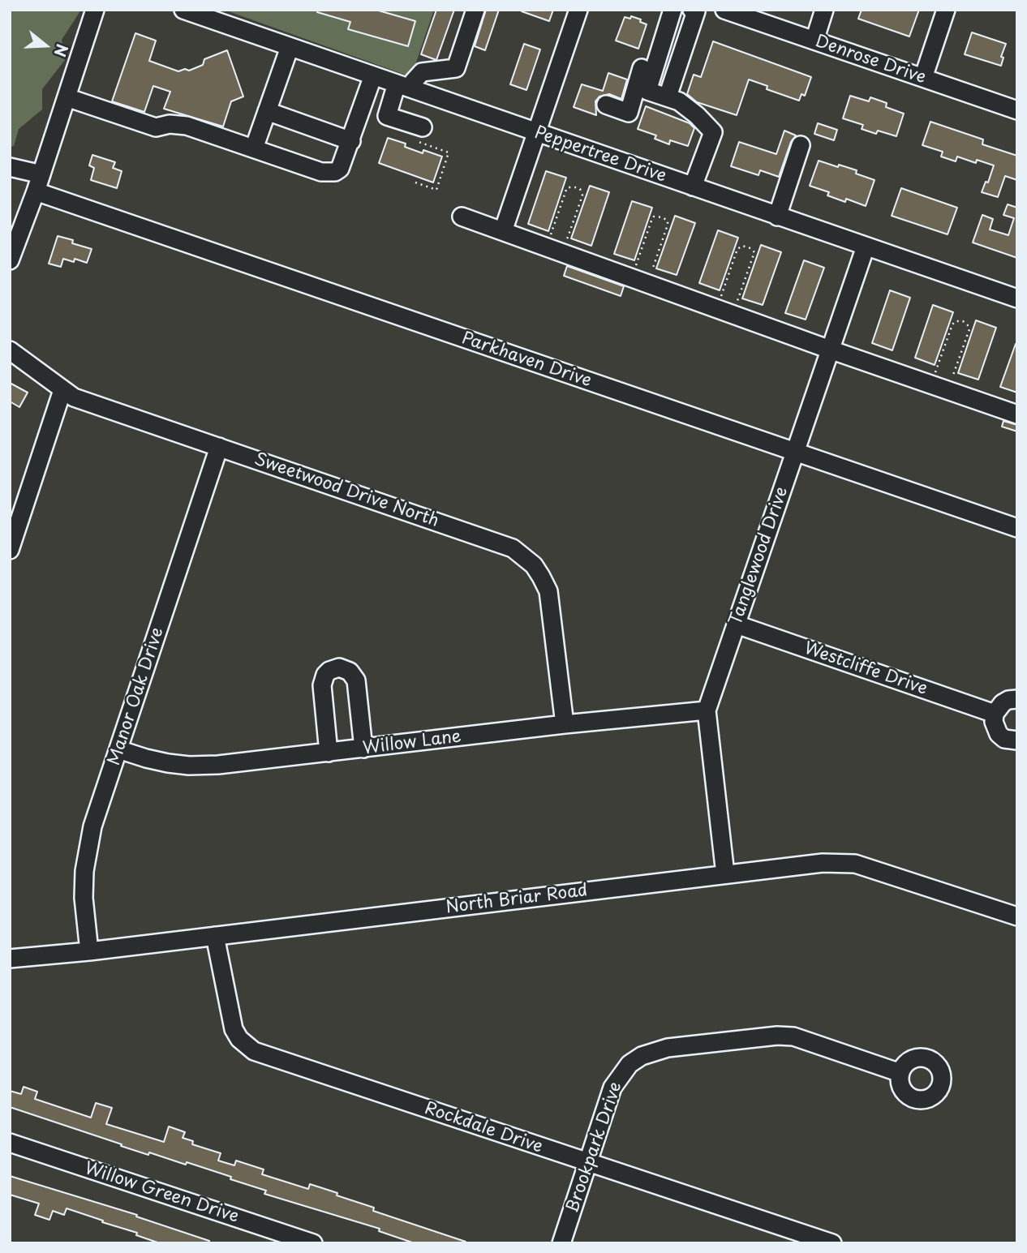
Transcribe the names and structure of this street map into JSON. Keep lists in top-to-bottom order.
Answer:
{
  "streets": {
    "street": [
      "Denrose Drive",
      "Peppertree Drive",
      "Parkhaven Drive",
      "Sweetwood Drive North",
      "Tanglewood Drive",
      "Westcliffe Drive",
      "Manor Oak Drive",
      "Willow Lane",
      "North Briar Road",
      "Rockdale Drive",
      "Brookpark Drive",
      "Willow Green Drive"
    ]
  },
  "crossings": [
    ["Peppertree Drive", "Tanglewood Drive"],
    ["Parkhaven Drive", "Tanglewood Drive"],
    ["Sweetwood Drive North", "Manor Oak Drive"],
    ["Sweetwood Drive North", "Willow Lane"],
    ["Tanglewood Drive", "Westcliffe Drive"],
    ["Tanglewood Drive", "Willow Lane"],
    ["Tanglewood Drive", "North Briar Road"],
    ["Manor Oak Drive", "Willow Lane"],
    ["Manor Oak Drive", "North Briar Road"],
    ["North Briar Road", "Rockdale Drive"],
    ["Rockdale Drive", "Brookpark Drive"]
  ],
  "north": "right"
}
